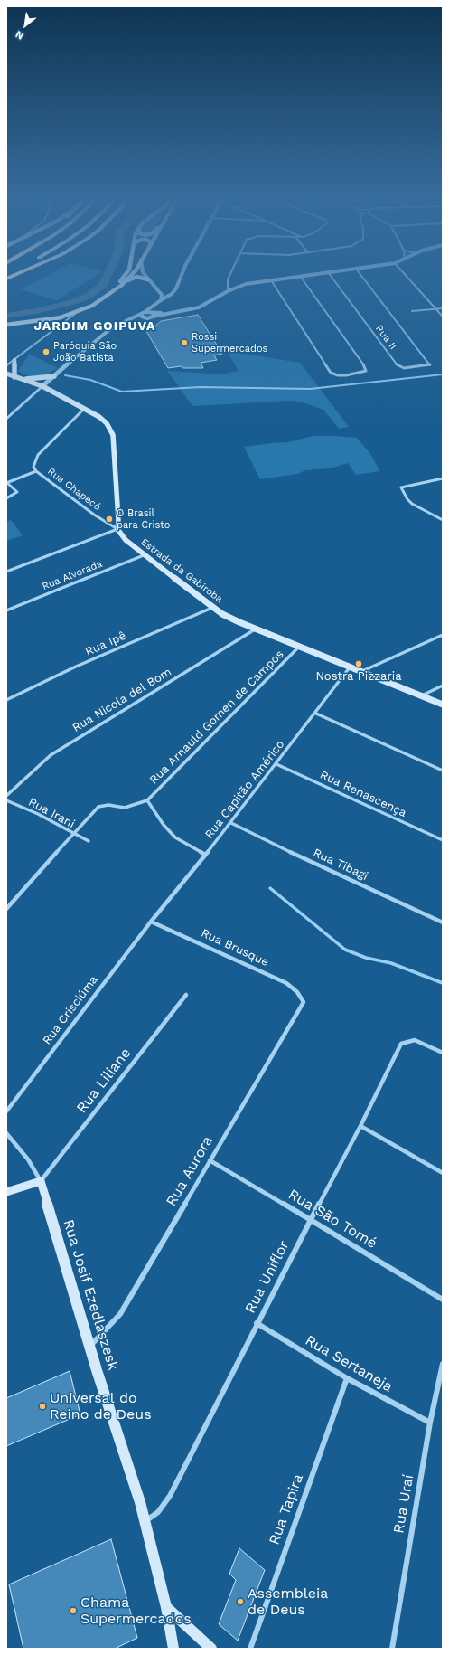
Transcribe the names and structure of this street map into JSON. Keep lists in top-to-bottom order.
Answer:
{
  "streets": {
    "main road": ["Estrada da Gabiroba", "Rua Josif Ezedlaszesk"],
    "street": [
      "Rua II",
      "Rua Chapecó",
      "Rua Alvorada",
      "Rua Ipê",
      "Rua Nicola del Bom",
      "Rua Arnauld Gomen de Campos",
      "Rua Capitão Américo",
      "Rua Renascença",
      "Rua Irani",
      "Rua Tibagi",
      "Rua Brusque",
      "Rua Crisciúma",
      "Rua Liliane",
      "Rua Aurora",
      "Rua São Tomé",
      "Rua Uniflor",
      "Rua Sertaneja",
      "Rua Uraí",
      "Rua Tapira"
    ]
  },
  "crossings": [
    ["Rua Chapecó", "Estrada da Gabiroba"],
    ["Estrada da Gabiroba", "Rua Alvorada"],
    ["Estrada da Gabiroba", "Rua Ipê"],
    ["Estrada da Gabiroba", "Rua Nicola del Bom"],
    ["Estrada da Gabiroba", "Rua Arnauld Gomen de Campos"],
    ["Estrada da Gabiroba", "Rua Capitão Américo"],
    ["Rua Capitão Américo", "Rua Renascença"],
    ["Rua Capitão Américo", "Rua Tibagi"],
    ["Rua Capitão Américo", "Rua Brusque"],
    ["Rua Capitão Américo", "Rua Crisciúma"],
    ["Rua Brusque", "Rua Crisciúma"],
    ["Rua Brusque", "Rua Aurora"],
    ["Rua Liliane", "Rua Josif Ezedlaszesk"],
    ["Rua Aurora", "Rua São Tomé"],
    ["Rua Aurora", "Rua Josif Ezedlaszesk"],
    ["Rua São Tomé", "Rua Uniflor"],
    ["Rua Uniflor", "Rua Josif Ezedlaszesk"],
    ["Rua Uniflor", "Rua Sertaneja"],
    ["Rua Sertaneja", "Rua Uraí"],
    ["Rua Sertaneja", "Rua Tapira"]
  ],
  "districts": ["JARDIM GOIPUVA"],
  "places": [
    "Rossi Supermercados",
    "Paróquia São João Batista",
    "O Brasil para Cristo",
    "Nostra Pizzaria",
    "Universal do Reino de Deus",
    "Assembleia de Deus",
    "Chama Supermercados"
  ],
  "north": "bottom left"
}
